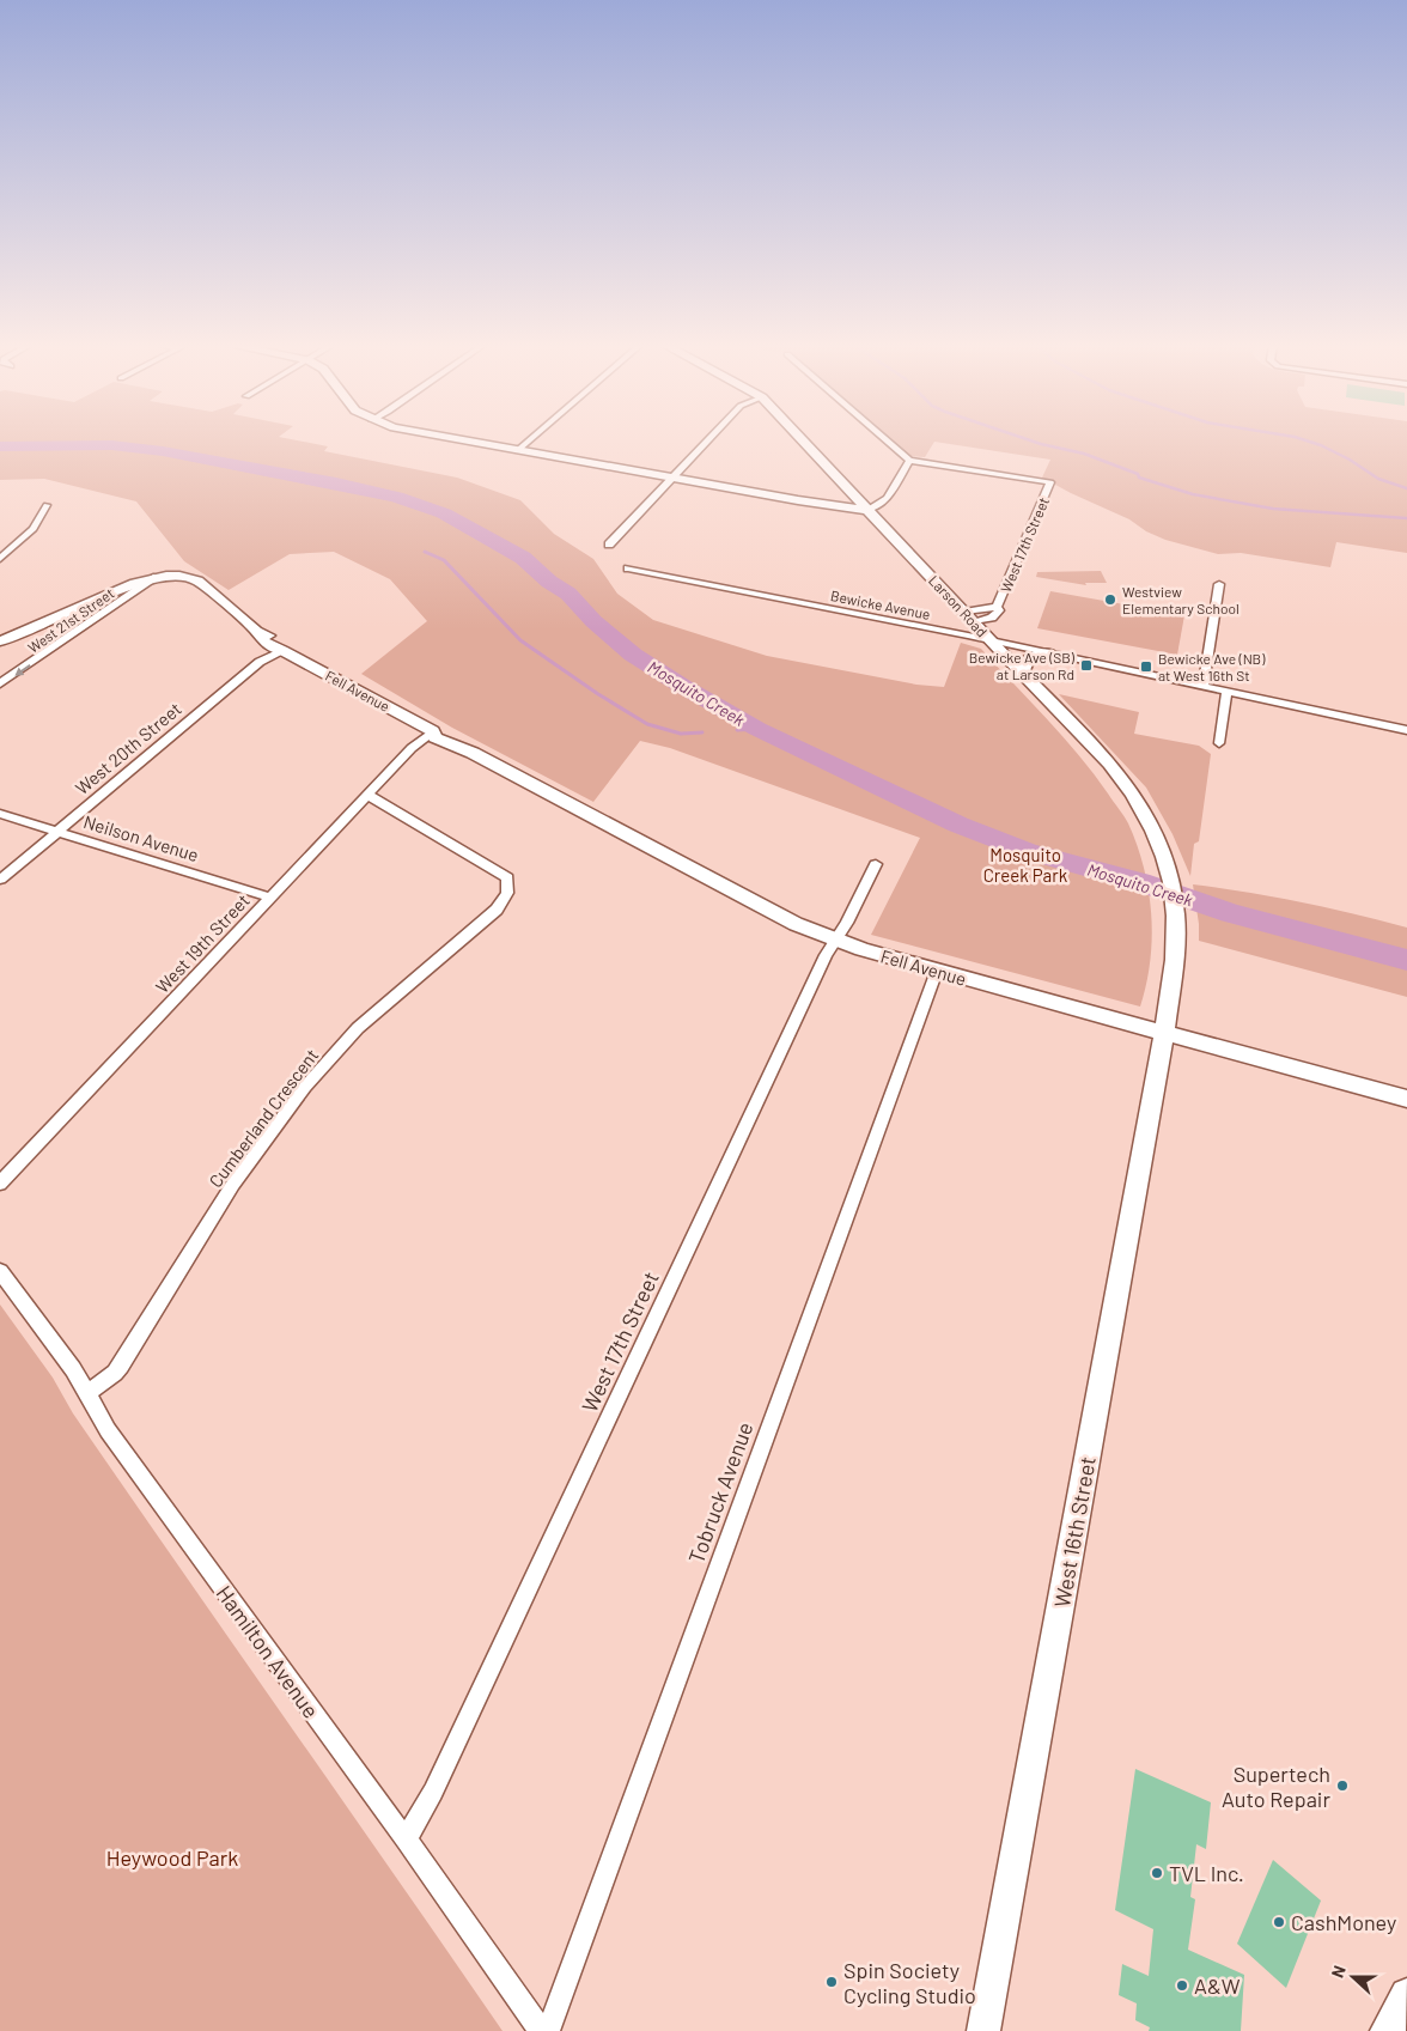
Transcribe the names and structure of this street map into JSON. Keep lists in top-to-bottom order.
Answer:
{
  "streets": {
    "main road": ["Larson Road", "Fell Avenue", "West 16th Street"],
    "street": [
      "West 17th Street",
      "Bewicke Avenue",
      "West 21st Street",
      "West 20th Street",
      "Neilson Avenue",
      "West 19th Street",
      "Cumberland Crescent",
      "Tobruck Avenue",
      "Hamilton Avenue"
    ]
  },
  "crossings": [
    ["West 17th Street", "Larson Road"],
    ["West 17th Street", "Fell Avenue"],
    ["West 17th Street", "Hamilton Avenue"],
    ["Bewicke Avenue", "Larson Road"],
    ["Larson Road", "Fell Avenue"],
    ["Larson Road", "West 16th Street"],
    ["West 21st Street", "Fell Avenue"],
    ["Fell Avenue", "West 20th Street"],
    ["Fell Avenue", "West 19th Street"],
    ["Fell Avenue", "Tobruck Avenue"],
    ["Fell Avenue", "West 16th Street"],
    ["West 20th Street", "Neilson Avenue"],
    ["Neilson Avenue", "West 19th Street"],
    ["West 19th Street", "Cumberland Crescent"],
    ["Cumberland Crescent", "Hamilton Avenue"]
  ],
  "water": ["Mosquito Creek"],
  "parks": ["Mosquito Creek Park", "Heywood Park"],
  "places": {
    "other": [
      "Westview Elementary School",
      "Supertech Auto Repair",
      "TVL Inc.",
      "CashMoney",
      "Spin Society Cycling Studio",
      "A&W"
    ],
    "transit": ["Bewicke Ave (SB) at Larson Rd", "Bewicke Ave (NB) at West 16th St"]
  },
  "north": "left"
}
